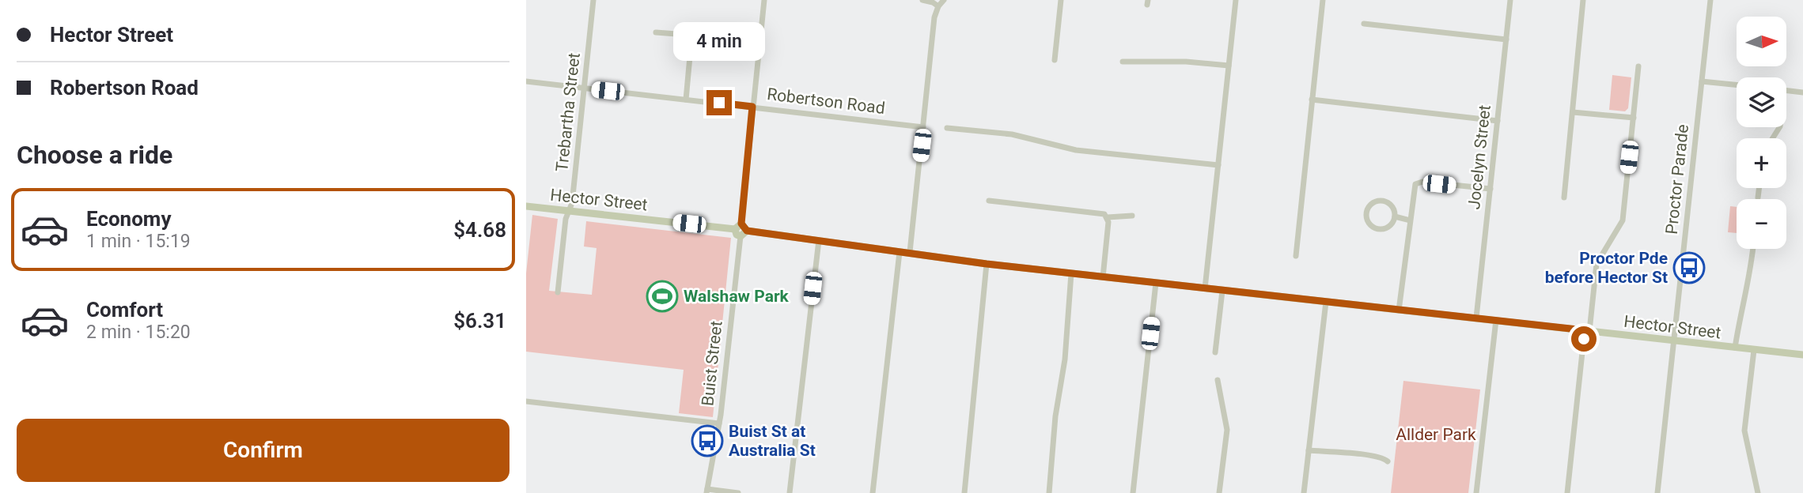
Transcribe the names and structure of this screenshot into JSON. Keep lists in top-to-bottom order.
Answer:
{
  "streets": {
    "main road": ["Hector Street"],
    "street": [
      "Robertson Road",
      "Trebartha Street",
      "Jocelyn Street",
      "Proctor Parade",
      "Buist Street"
    ]
  },
  "crossings": [
    ["Robertson Road", "Trebartha Street"],
    ["Trebartha Street", "Hector Street"],
    ["Jocelyn Street", "Hector Street"],
    ["Proctor Parade", "Hector Street"]
  ],
  "parks": ["Allder Park"],
  "places": {
    "bus stop": ["Proctor Pde before Hector St", "Buist St at Australia St"],
    "sports": ["Walshaw Park"]
  },
  "north": "right",
  "page": {
    "banner": ["Hector Street", "Robertson Road"],
    "map_buttons": ["+", "−"],
    "bubble": "4 min",
    "heading": "Choose a ride",
    "list": [
      {
        "name": "Economy",
        "note": "1 min · 15:19",
        "value": "$4.68"
      },
      {
        "name": "Comfort",
        "note": "2 min · 15:20",
        "value": "$6.31"
      }
    ],
    "buttons": "Confirm"
  }
}
